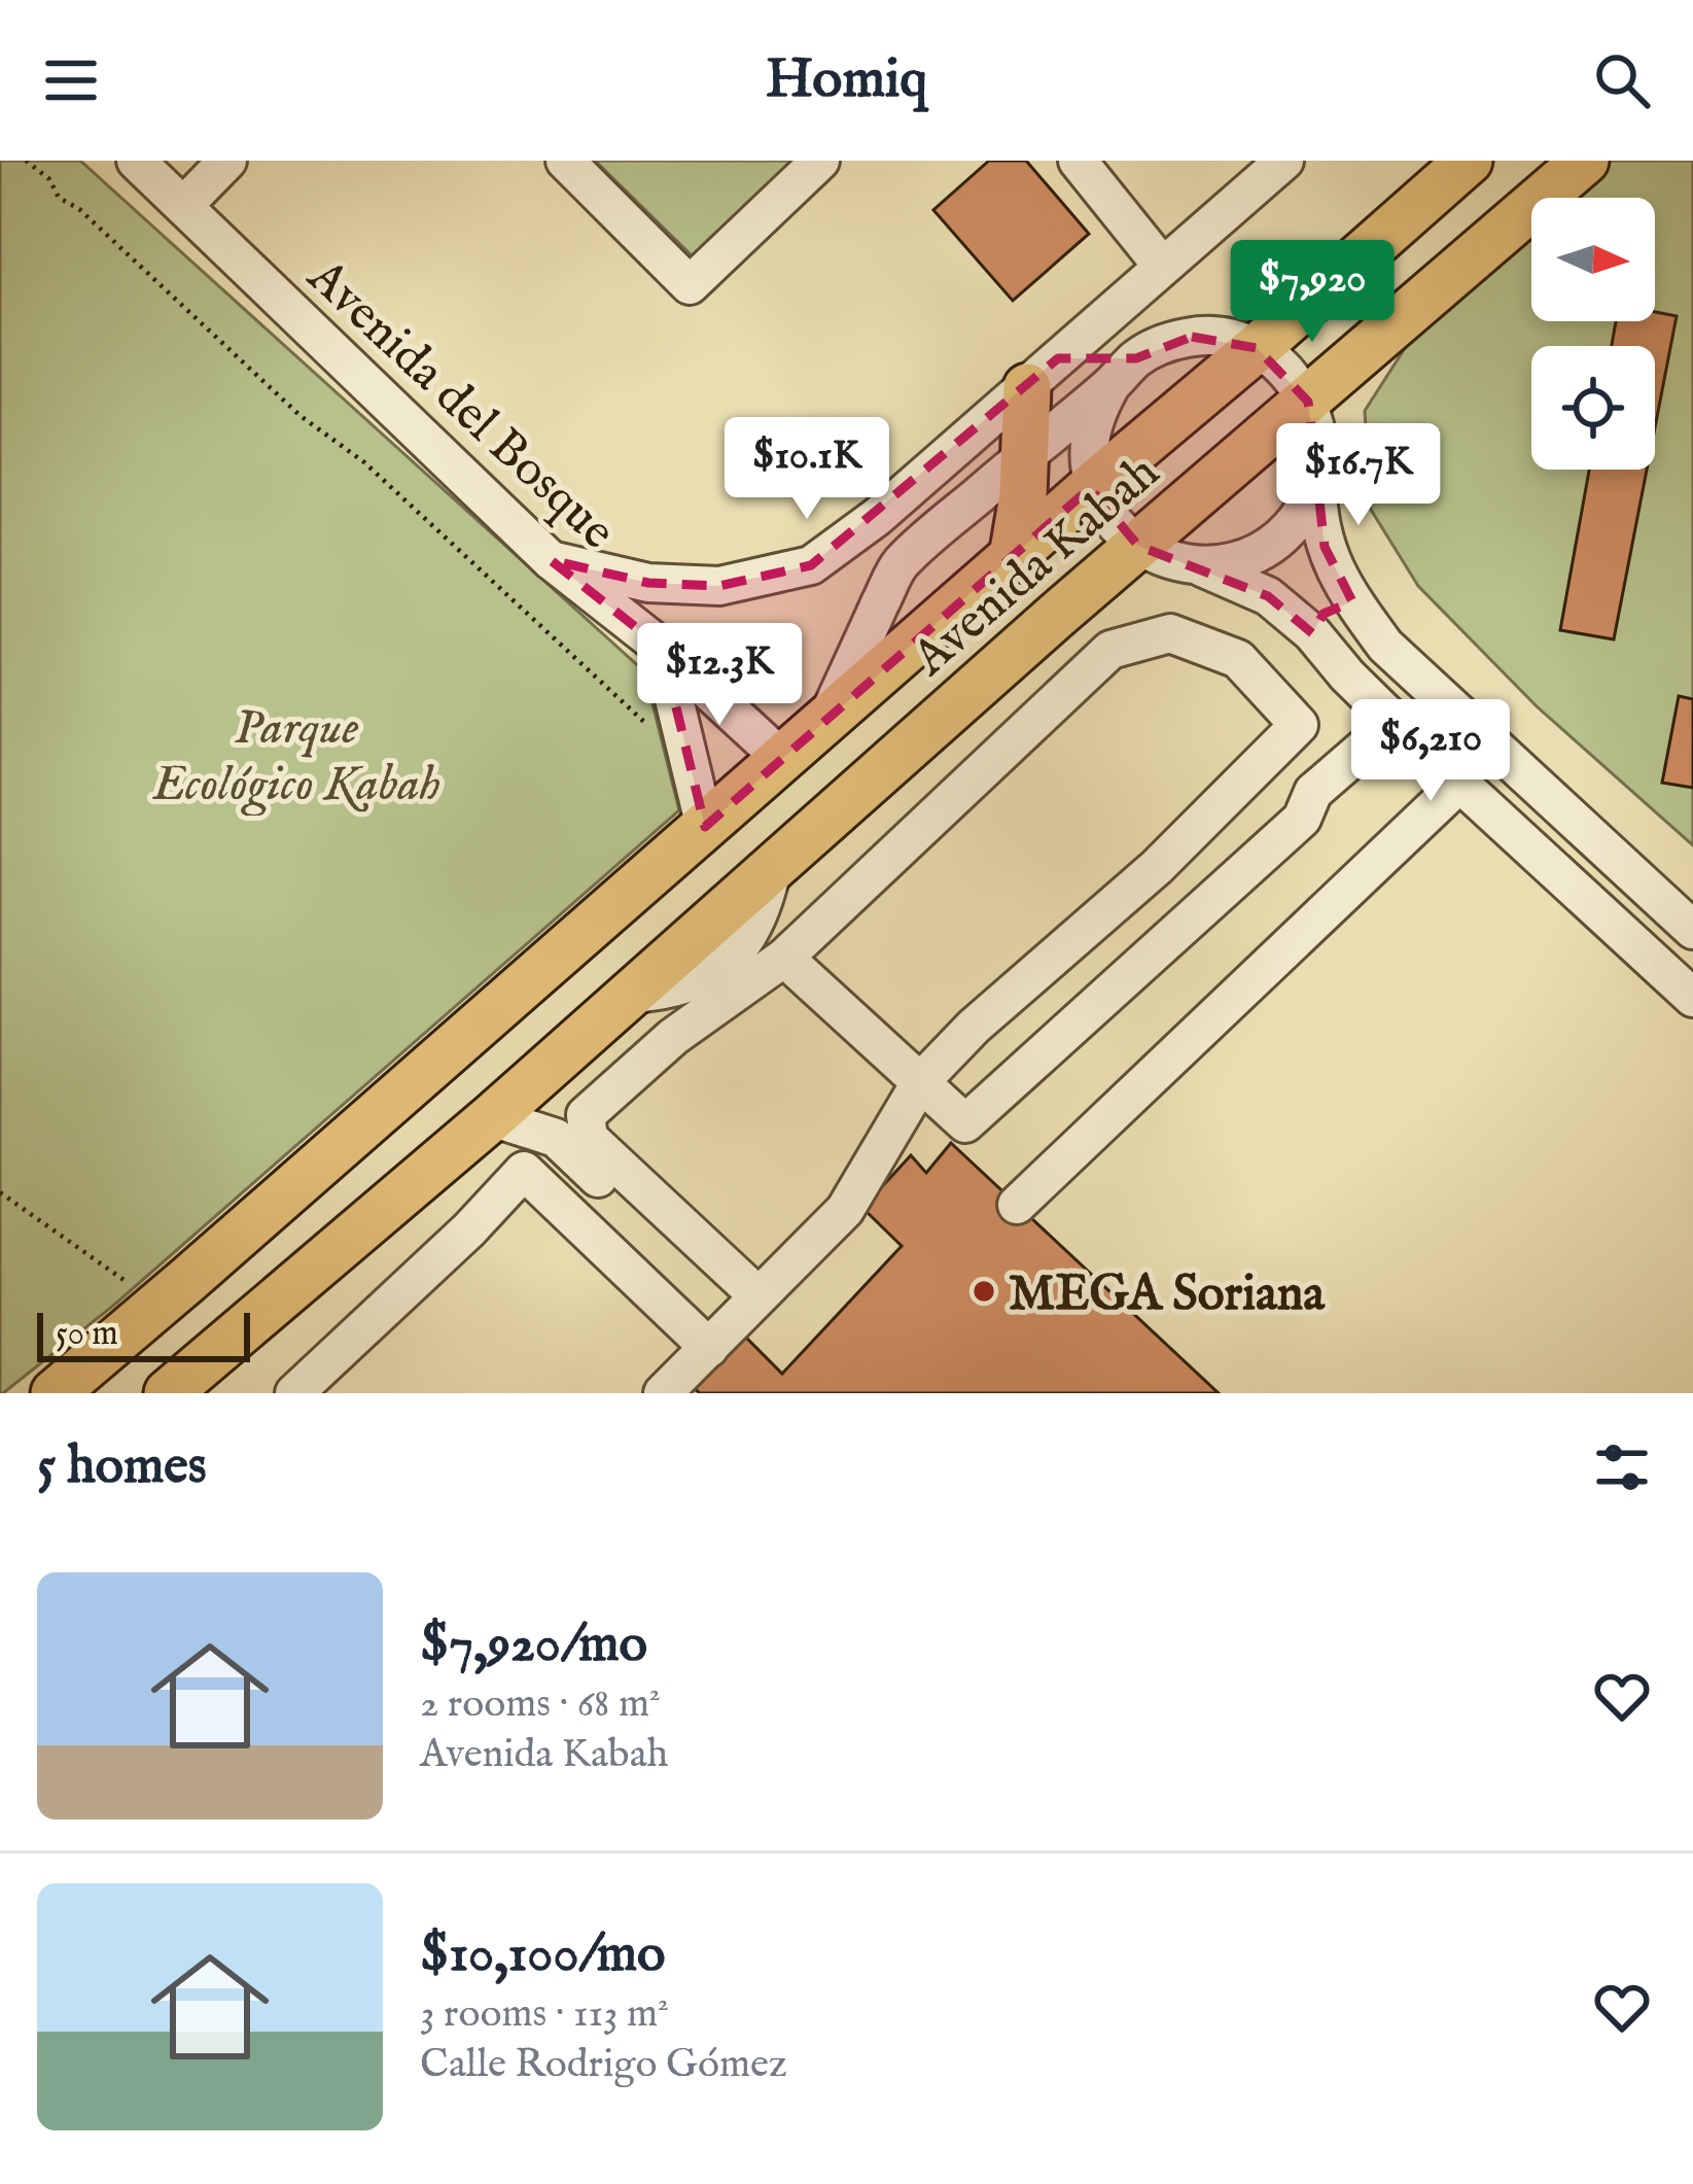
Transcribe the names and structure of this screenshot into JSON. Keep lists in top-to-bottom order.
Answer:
{
  "streets": {
    "main road": ["Avenida Kabah"],
    "street": ["Avenida del Bosque"]
  },
  "crossings": [
    ["Avenida del Bosque", "Avenida Kabah"]
  ],
  "parks": ["Parque Ecológico Kabah"],
  "places": ["MEGA Soriana"],
  "scale_bar": "50 m",
  "north": "right",
  "page": {
    "header": "Homiq",
    "price": [
      "$7,920",
      "$10.1K",
      "$16.7K",
      "$12.3K",
      "$6,210"
    ],
    "scale": "50 m",
    "heading": "5 homes",
    "list": [
      {
        "name": "$7,920/mo",
        "note": "2 rooms · 68 m² · Avenida Kabah"
      },
      {
        "name": "$10,100/mo",
        "note": "3 rooms · 113 m² · Calle Rodrigo Gómez"
      }
    ]
  }
}
